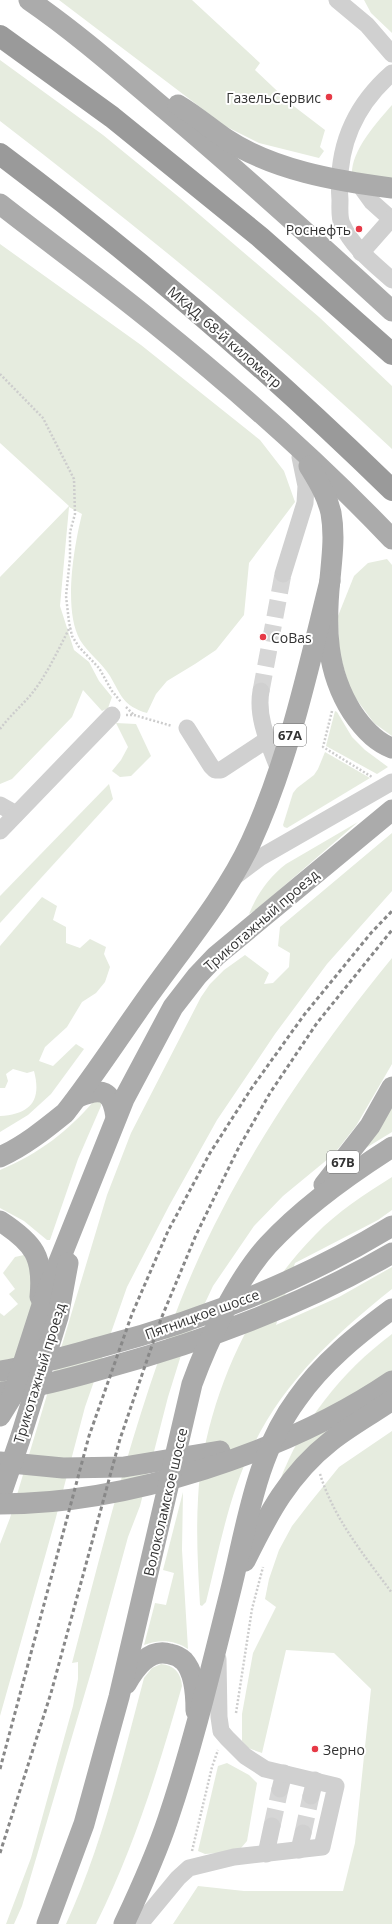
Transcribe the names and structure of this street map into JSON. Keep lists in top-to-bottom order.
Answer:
{
  "streets": {
    "highway": ["МКАД, 68-й километр"],
    "main road": [
      "67A",
      "Трикотажный проезд",
      "67B",
      "Пятницкое шоссе",
      "Волоколамское шоссе"
    ]
  },
  "crossings": [
    ["67B", "Волоколамское шоссе"]
  ],
  "places": [
    "ГазельСервис",
    "Роснефть",
    "CoBas",
    "Зерно"
  ]
}
